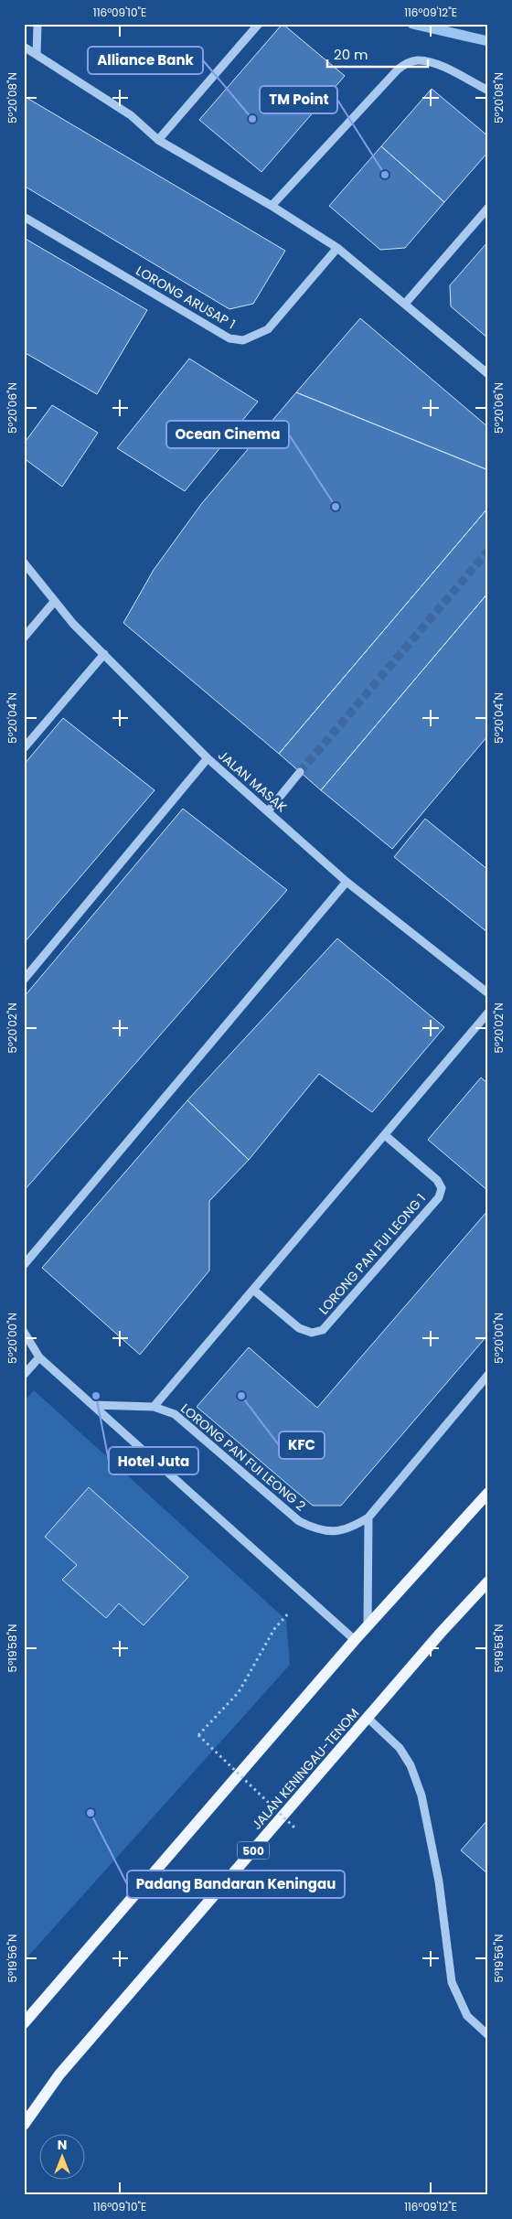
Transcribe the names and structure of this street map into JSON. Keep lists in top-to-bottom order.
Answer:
{
  "streets": {
    "main road": ["JALAN KENINGAU-TENOM", "500"],
    "street": [
      "LORONG ARUSAP 1",
      "JALAN MASAK",
      "LORONG PAN FUI LEONG 1",
      "LORONG PAN FUI LEONG 2"
    ]
  },
  "places": [
    "Alliance Bank",
    "TM Point",
    "Ocean Cinema",
    "Hotel Juta",
    "KFC",
    "Padang Bandaran Keningau"
  ],
  "scale_bar": "20 m",
  "north": "top",
  "coordinates": [
    "116°09'10\"E",
    "116°09'12\"E",
    "5°20'08\"N",
    "5°20'06\"N",
    "5°20'04\"N",
    "5°20'02\"N",
    "5°20'00\"N",
    "5°19'58\"N",
    "5°19'56\"N"
  ]
}
